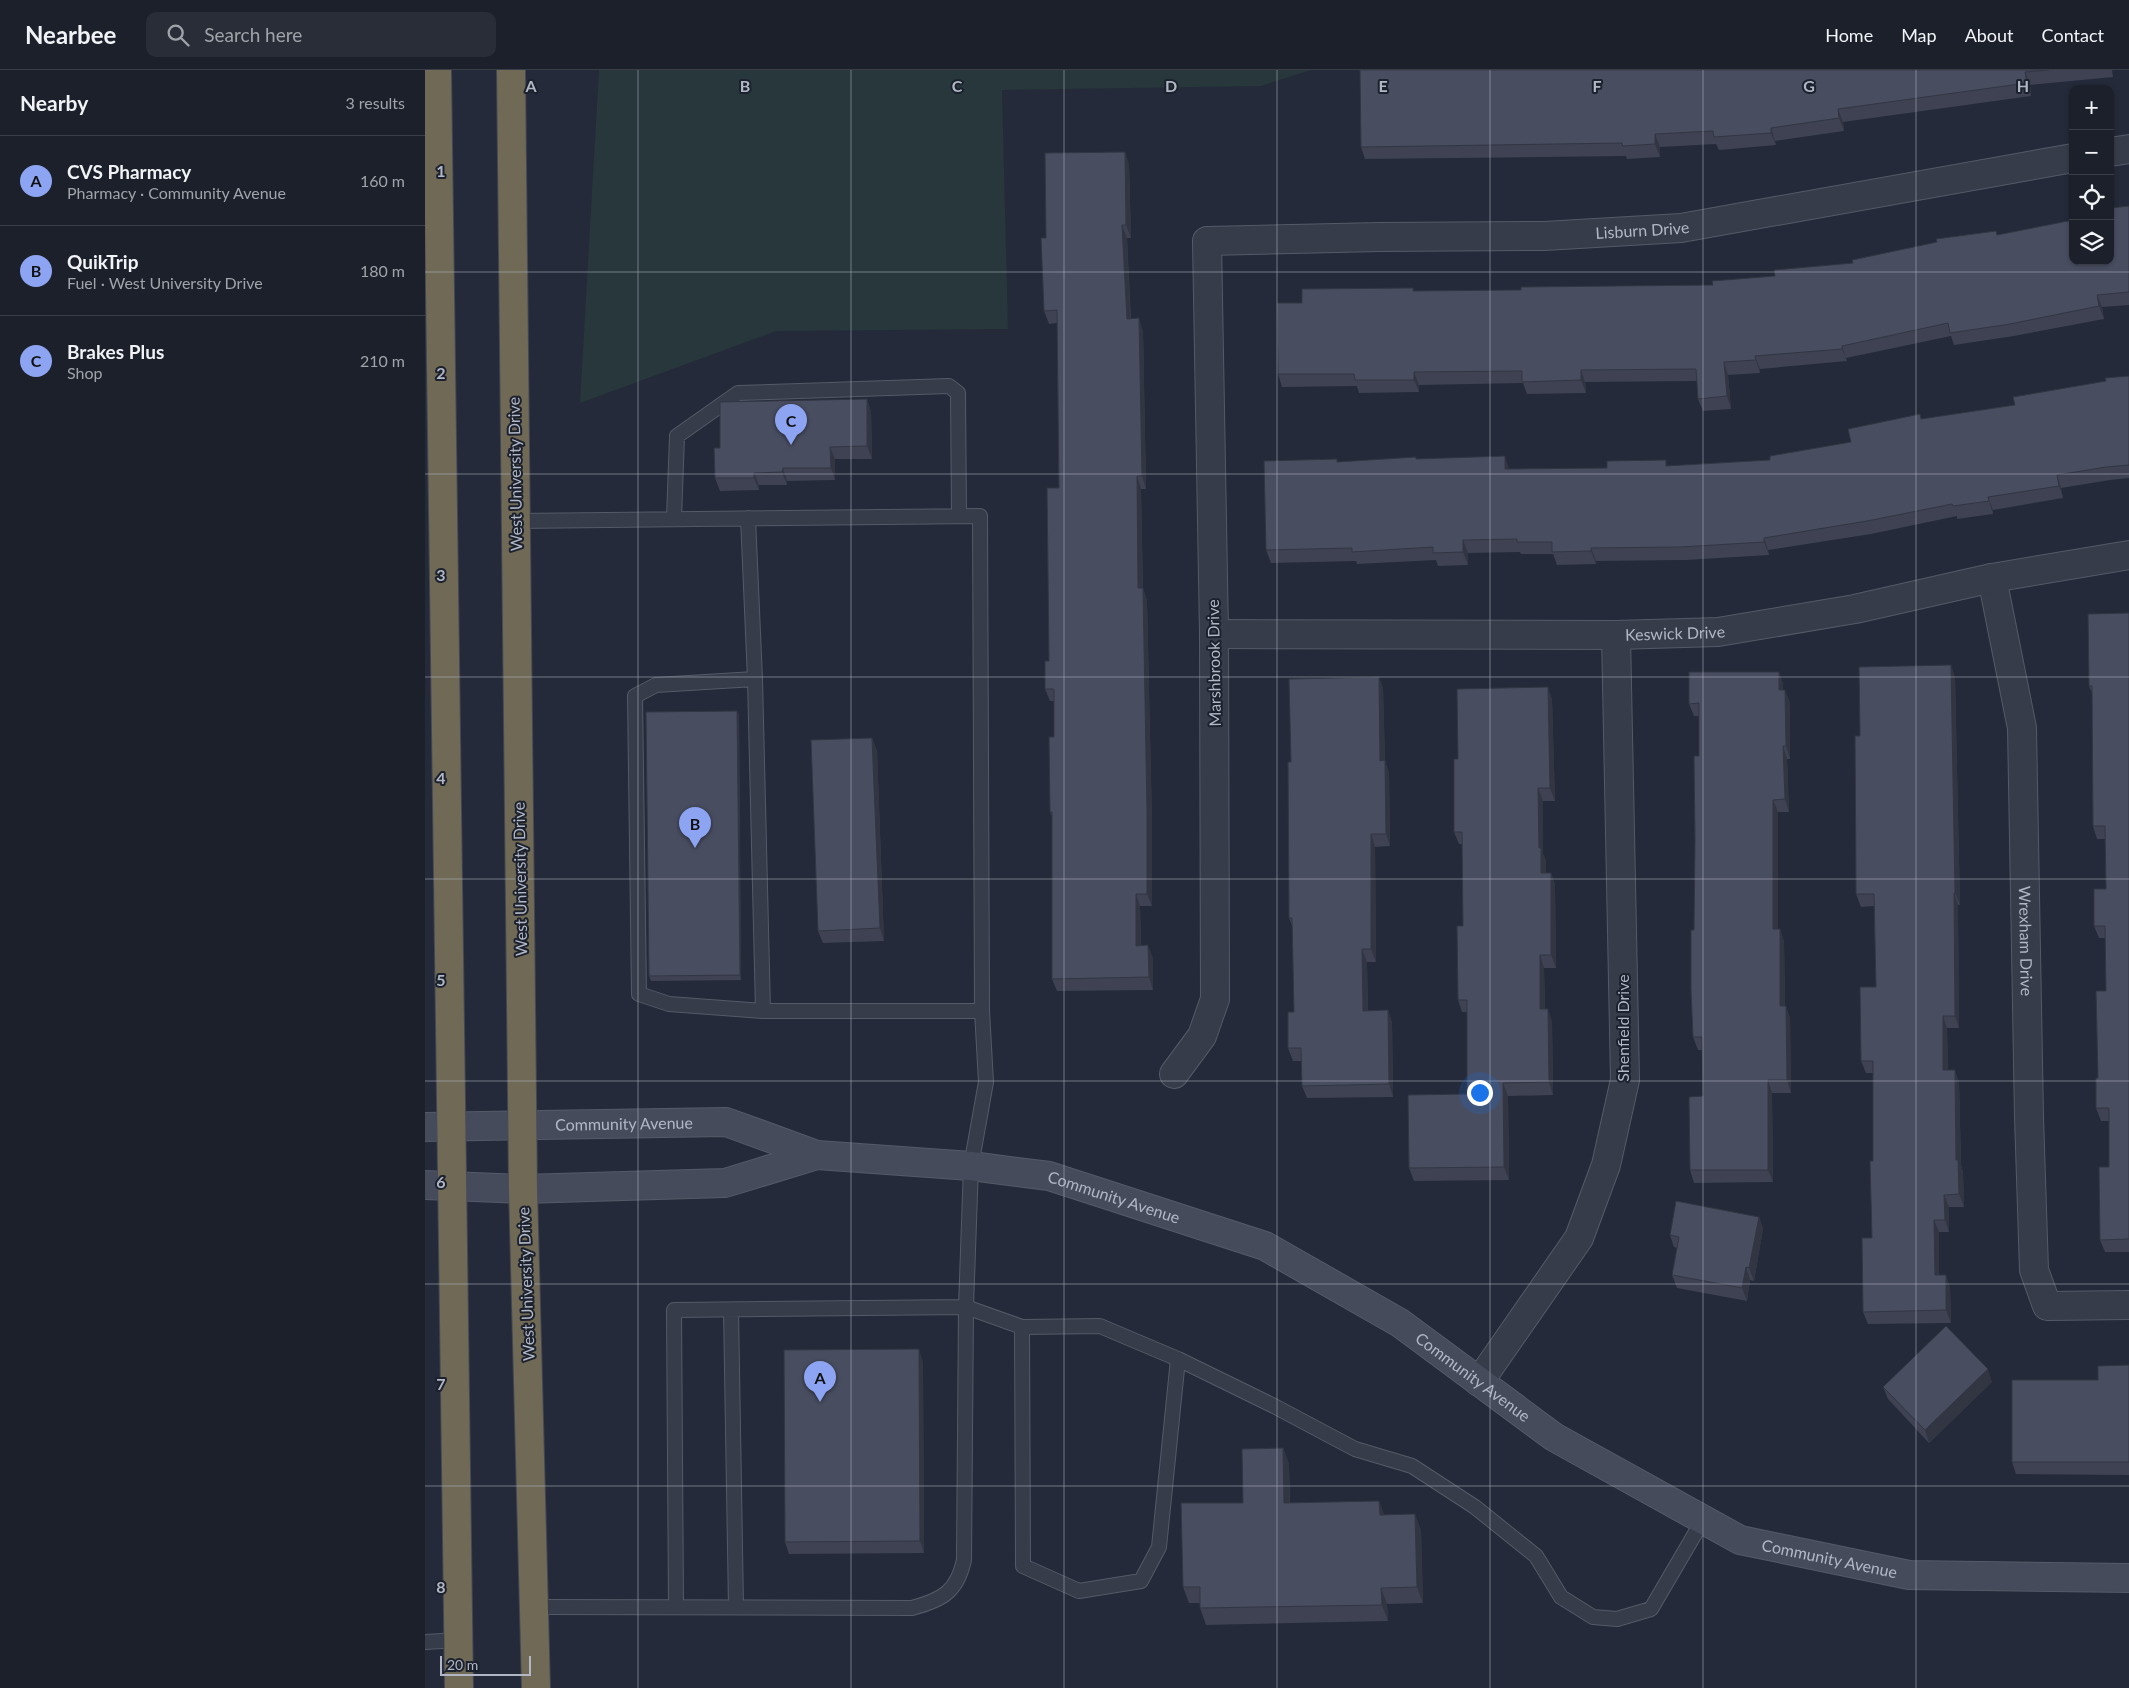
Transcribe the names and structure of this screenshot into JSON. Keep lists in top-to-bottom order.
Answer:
{
  "streets": {
    "highway": ["West University Drive"],
    "street": [
      "Lisburn Drive",
      "Keswick Drive",
      "Marshbrook Drive",
      "Wrexham Drive",
      "Shenfield Drive",
      "Community Avenue"
    ]
  },
  "crossings": [
    ["Lisburn Drive", "Marshbrook Drive"],
    ["West University Drive", "Community Avenue"],
    ["Keswick Drive", "Marshbrook Drive"],
    ["Keswick Drive", "Wrexham Drive"],
    ["Keswick Drive", "Shenfield Drive"],
    ["Shenfield Drive", "Community Avenue"]
  ],
  "scale_bar": "20 m",
  "page": {
    "header": "Nearbee",
    "search": "Search here",
    "nav": [
      "Home",
      "Map",
      "About",
      "Contact"
    ],
    "heading": ["Nearby", "3 results"],
    "map_buttons": ["+", "−"],
    "list": [
      {
        "mark": "A",
        "name": "CVS Pharmacy",
        "note": "Pharmacy · Community Avenue",
        "value": "160 m"
      },
      {
        "mark": "B",
        "name": "QuikTrip",
        "note": "Fuel · West University Drive",
        "value": "180 m"
      },
      {
        "mark": "C",
        "name": "Brakes Plus",
        "note": "Shop",
        "value": "210 m"
      }
    ],
    "pins": ["C", "B", "A"],
    "scale": "20 m"
  },
  "grid": {
    "columns": [
      "A",
      "B",
      "C",
      "D",
      "E",
      "F",
      "G",
      "H"
    ],
    "rows": [
      "1",
      "2",
      "3",
      "4",
      "5",
      "6",
      "7",
      "8"
    ]
  }
}
